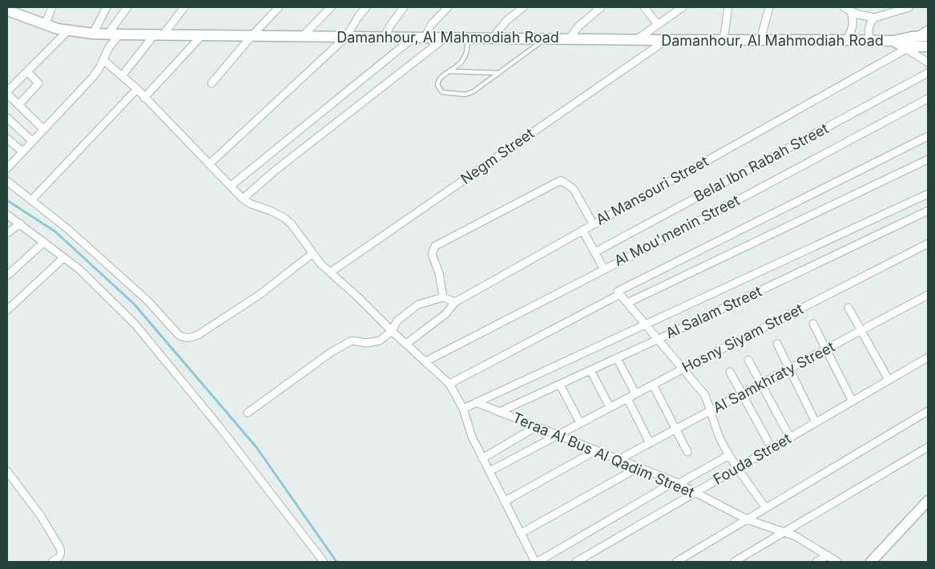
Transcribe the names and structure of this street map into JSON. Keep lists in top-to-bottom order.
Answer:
{
  "streets": {
    "main road": ["Damanhour, Al Mahmodiah Road"],
    "street": [
      "Negm Street",
      "Belal Ibn Rabah Street",
      "Al Mansouri Street",
      "Al Mou'menin Street",
      "Al Salam Street",
      "Hosny Siyam Street",
      "Al Samkhraty Street",
      "Teraa Al Bus Al Qadim Street",
      "Fouda Street"
    ]
  },
  "crossings": [
    ["Damanhour, Al Mahmodiah Road", "Negm Street"],
    ["Al Salam Street", "Teraa Al Bus Al Qadim Street"],
    ["Hosny Siyam Street", "Teraa Al Bus Al Qadim Street"],
    ["Al Samkhraty Street", "Teraa Al Bus Al Qadim Street"],
    ["Teraa Al Bus Al Qadim Street", "Fouda Street"]
  ]
}
